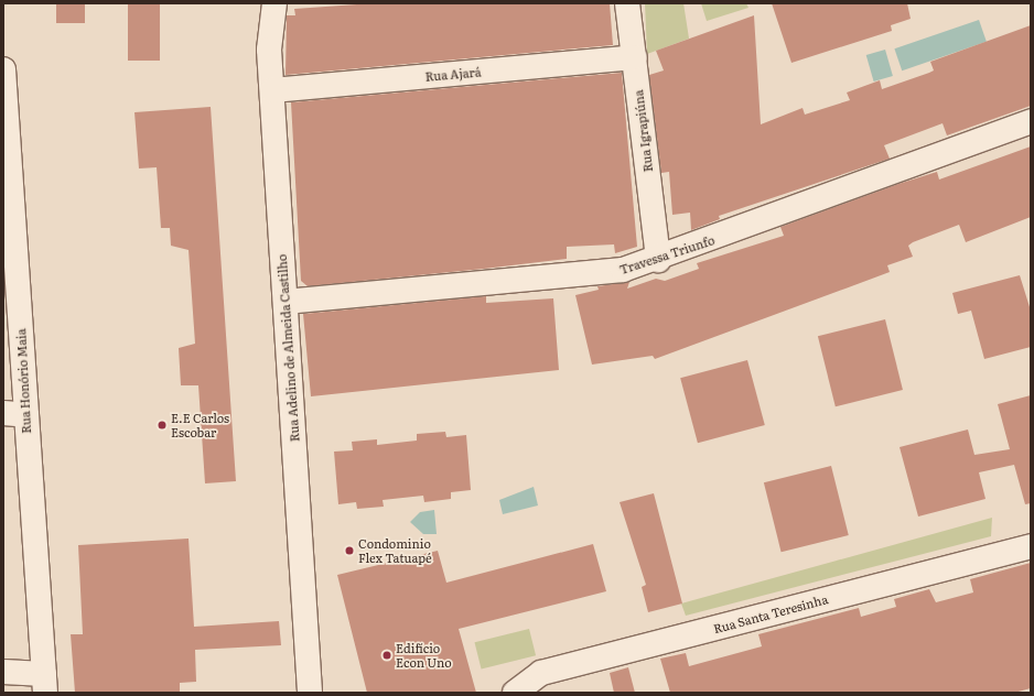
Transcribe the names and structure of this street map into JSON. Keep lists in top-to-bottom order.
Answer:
{
  "streets": {
    "street": [
      "Rua Ajará",
      "Rua Igrapiúna",
      "Travessa Triunfo",
      "Rua Adelino de Almeida Castilho",
      "Rua Honório Maia",
      "Rua Santa Teresinha"
    ]
  },
  "crossings": [
    ["Rua Ajará", "Rua Igrapiúna"],
    ["Rua Ajará", "Rua Adelino de Almeida Castilho"],
    ["Rua Igrapiúna", "Travessa Triunfo"],
    ["Travessa Triunfo", "Rua Adelino de Almeida Castilho"]
  ],
  "places": ["E.E Carlos Escobar", "Condominio Flex Tatuapé", "Edifício Econ Uno"]
}
